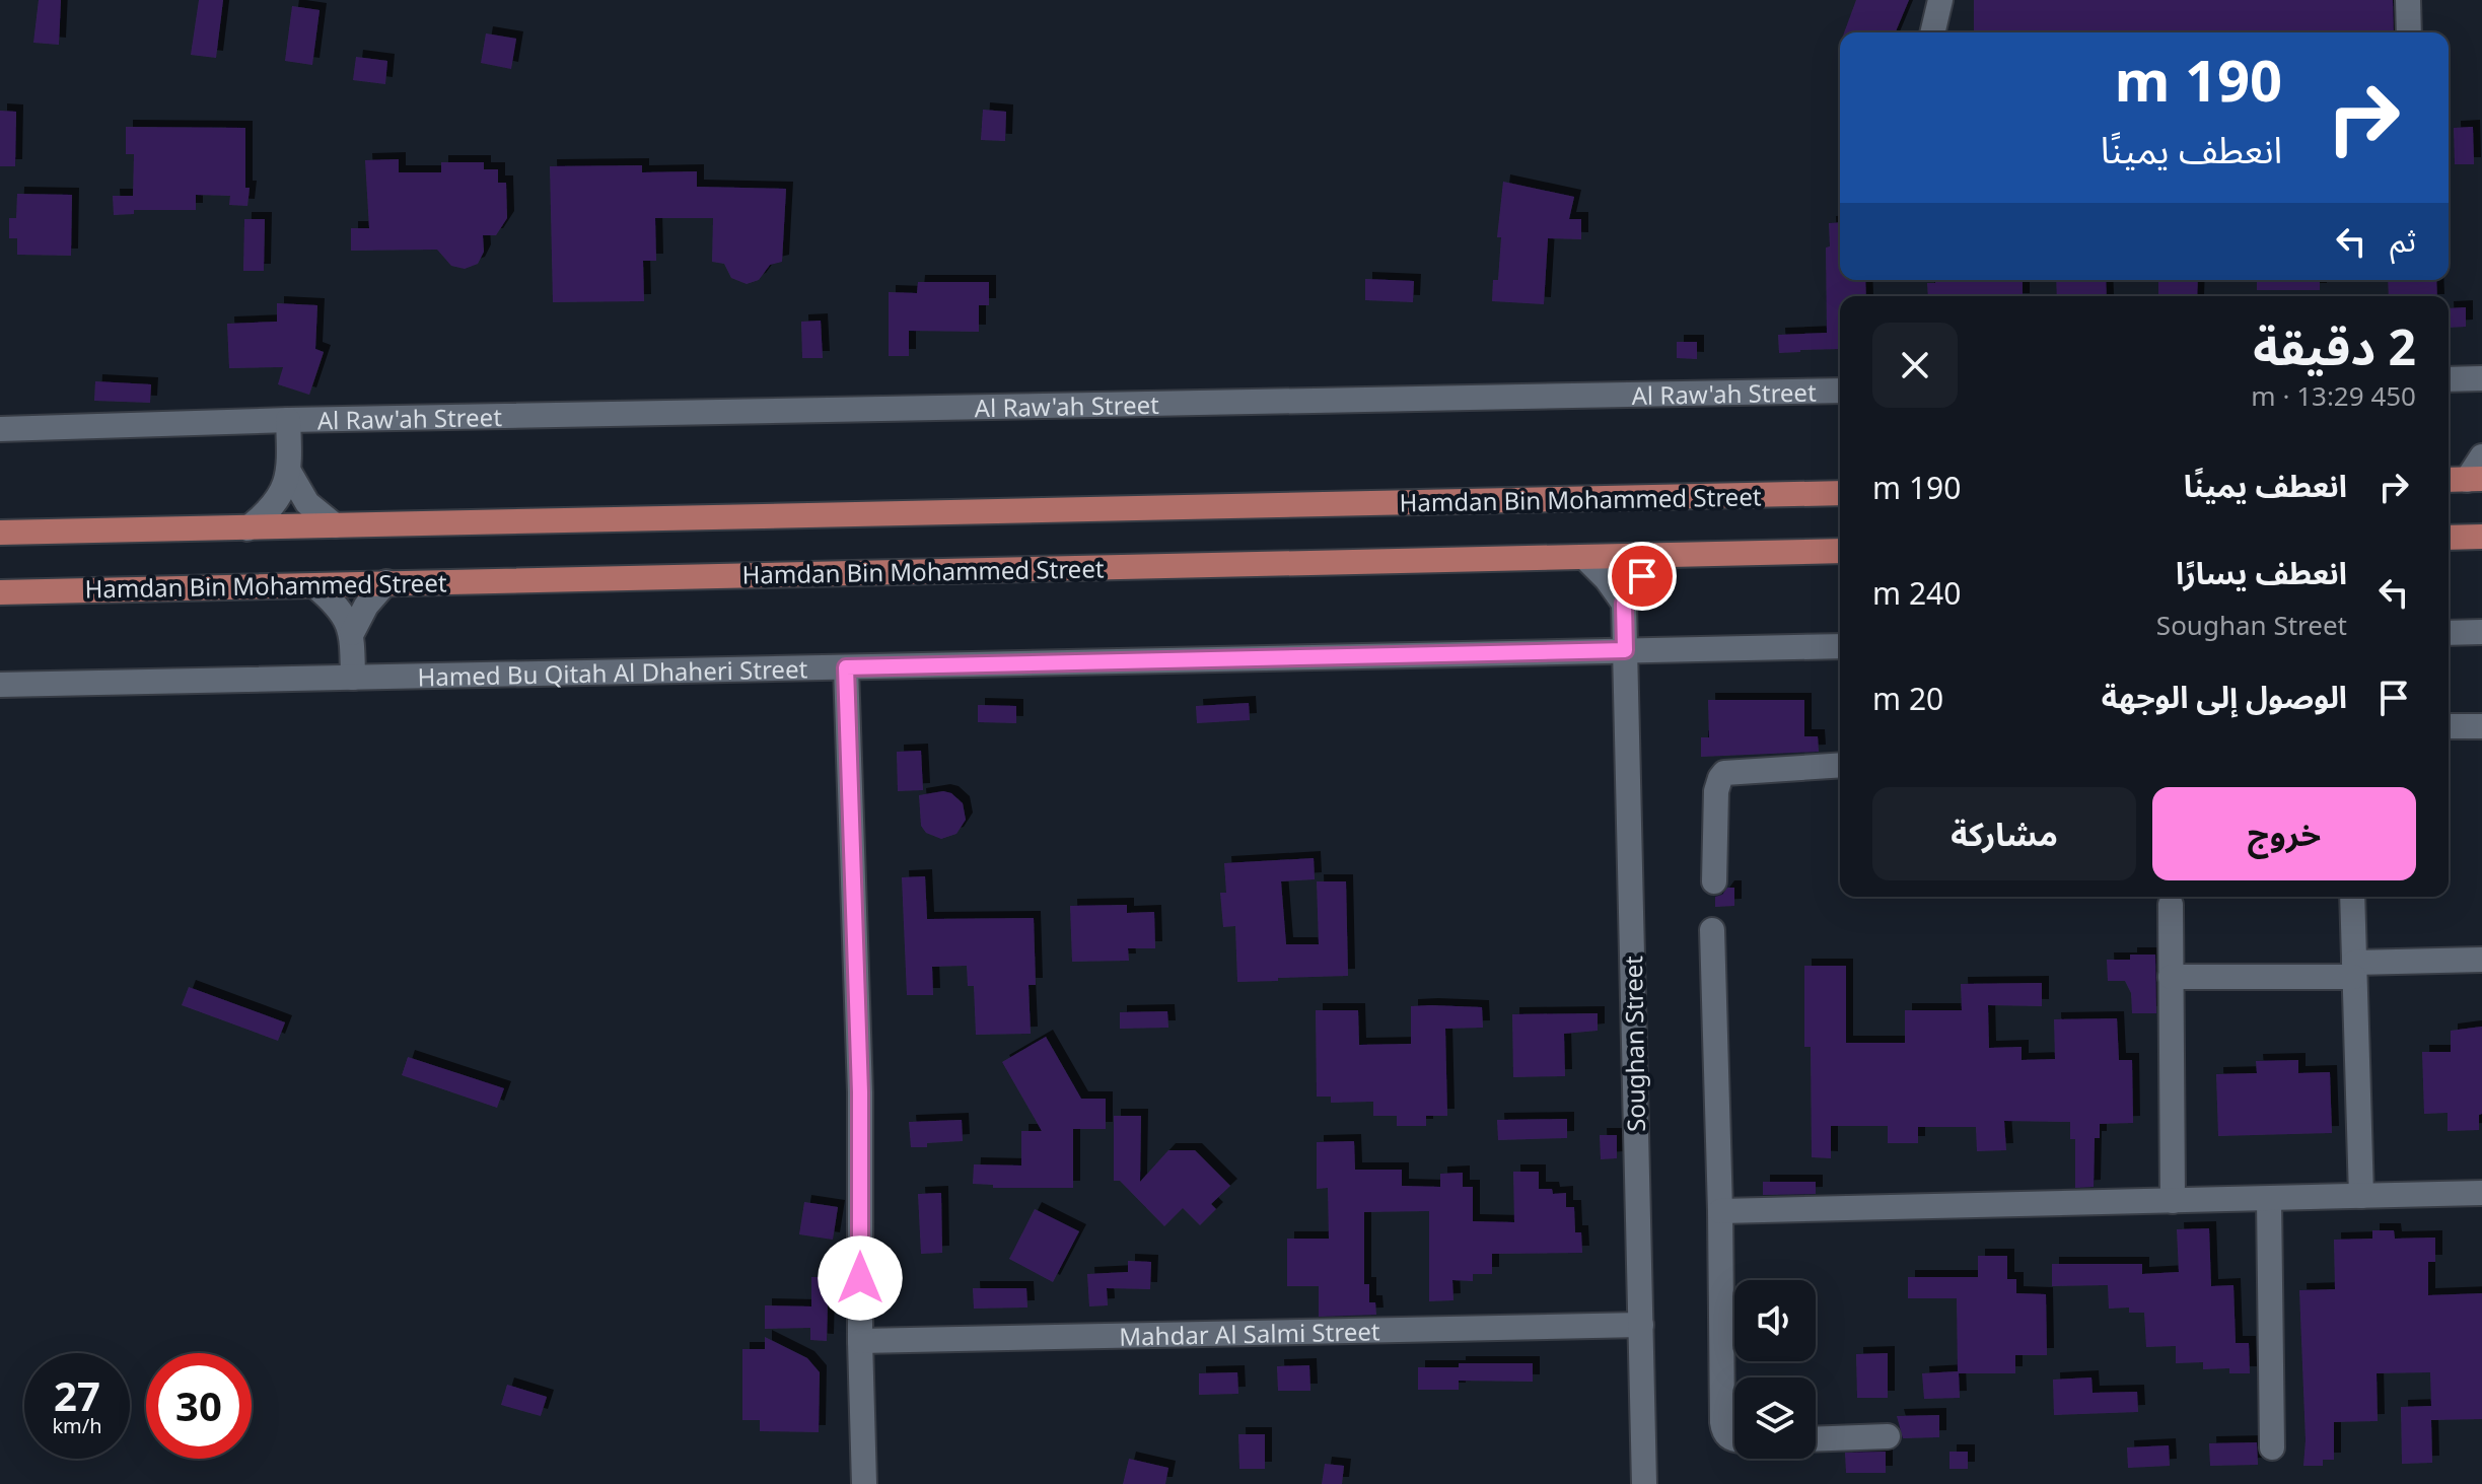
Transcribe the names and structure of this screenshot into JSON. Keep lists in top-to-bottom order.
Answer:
{
  "streets": {
    "main road": ["Hamdan Bin Mohammed Street"],
    "street": [
      "Al Raw'ah Street",
      "Hamed Bu Qitah Al Dhaheri Street",
      "Soughan Street",
      "Mahdar Al Salmi Street"
    ]
  },
  "crossings": [
    ["Al Raw'ah Street", "Hamdan Bin Mohammed Street"],
    ["Hamed Bu Qitah Al Dhaheri Street", "Soughan Street"],
    ["Soughan Street", "Mahdar Al Salmi Street"]
  ],
  "page": {
    "turn": ["190 m", "انعطف يمينًا"],
    "then": "ثم",
    "heading": ["2 دقيقة", "450 m · 13:29"],
    "list": [
      {
        "name": "انعطف يمينًا",
        "value": "190 m"
      },
      {
        "name": "انعطف يسارًا",
        "note": "Soughan Street",
        "value": "240 m"
      },
      {
        "name": "الوصول إلى الوجهة",
        "value": "20 m"
      }
    ],
    "buttons": ["خروج", "مشاركة"],
    "speed": "27 km/h",
    "limit": "30"
  }
}
